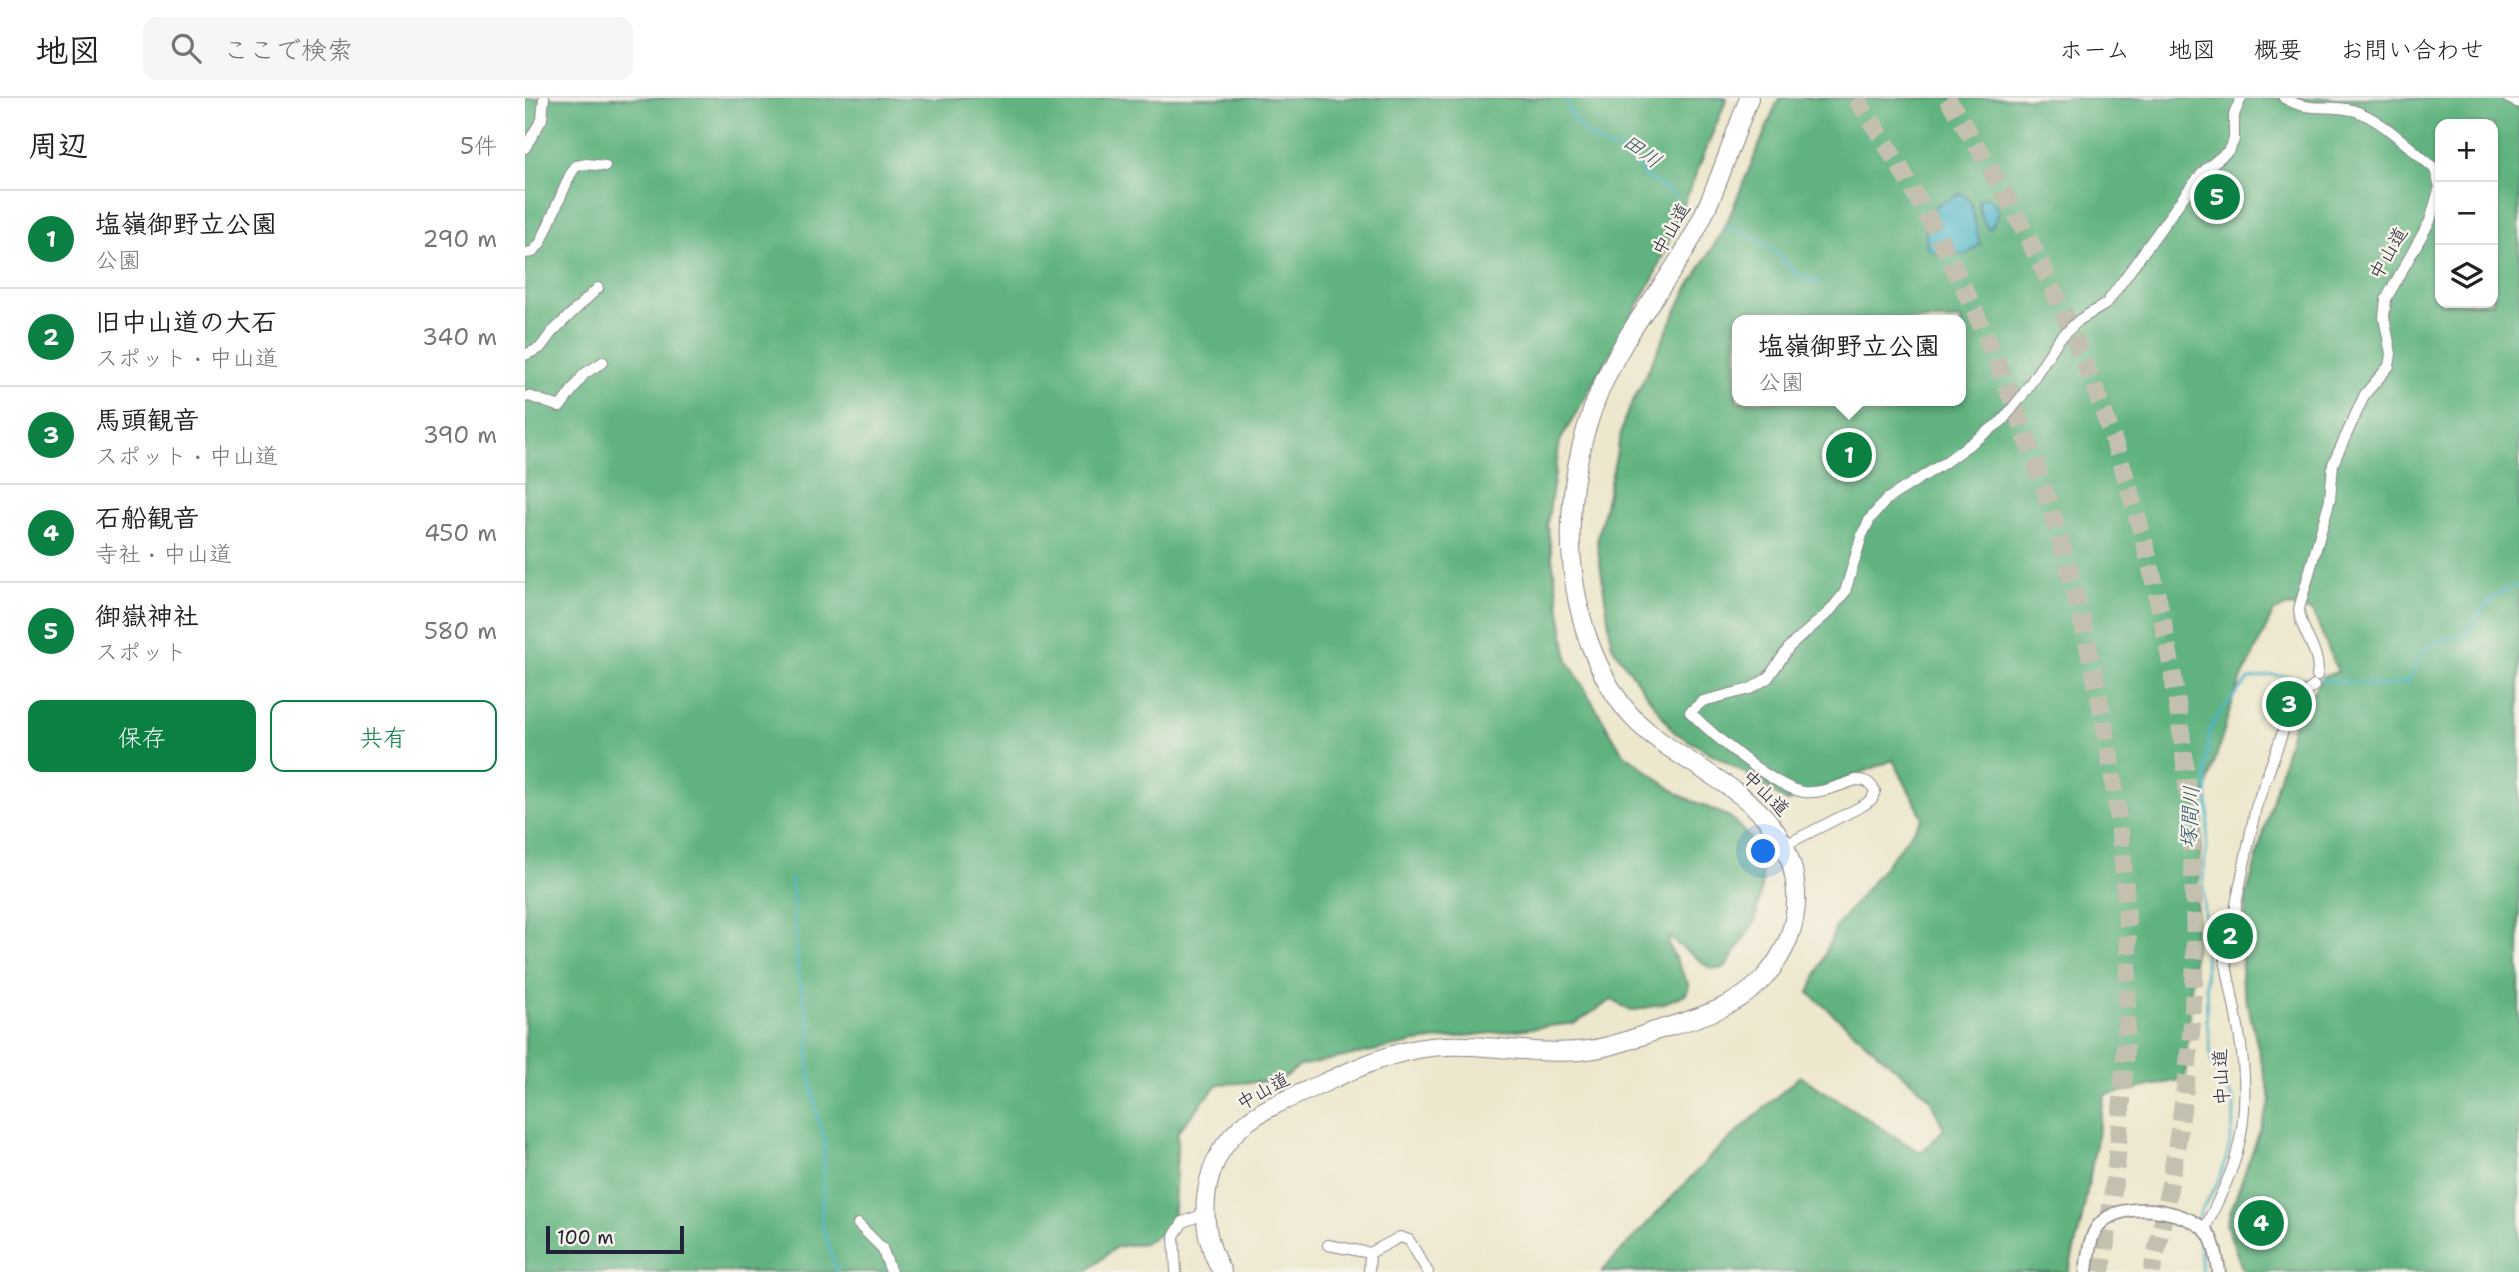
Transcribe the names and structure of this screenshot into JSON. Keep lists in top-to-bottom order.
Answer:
{
  "streets": {
    "highway": ["中山道"]
  },
  "water": ["田川", "塚間川"],
  "scale_bar": "100 m",
  "page": {
    "header": "地図",
    "search": "ここで検索",
    "nav": [
      "ホーム",
      "地図",
      "概要",
      "お問い合わせ"
    ],
    "heading": ["周辺", "5件"],
    "map_buttons": ["+", "−"],
    "pins": [
      "5",
      "1",
      "3",
      "2",
      "4"
    ],
    "list": [
      {
        "mark": "1",
        "name": "塩嶺御野立公園",
        "note": "公園",
        "value": "290 m"
      },
      {
        "mark": "2",
        "name": "旧中山道の大石",
        "note": "スポット · 中山道",
        "value": "340 m"
      },
      {
        "mark": "3",
        "name": "馬頭観音",
        "note": "スポット · 中山道",
        "value": "390 m"
      },
      {
        "mark": "4",
        "name": "石船観音",
        "note": "寺社 · 中山道",
        "value": "450 m"
      },
      {
        "mark": "5",
        "name": "御嶽神社",
        "note": "スポット",
        "value": "580 m"
      }
    ],
    "popup": ["塩嶺御野立公園", "公園"],
    "buttons": ["保存", "共有"],
    "scale": "100 m"
  }
}
